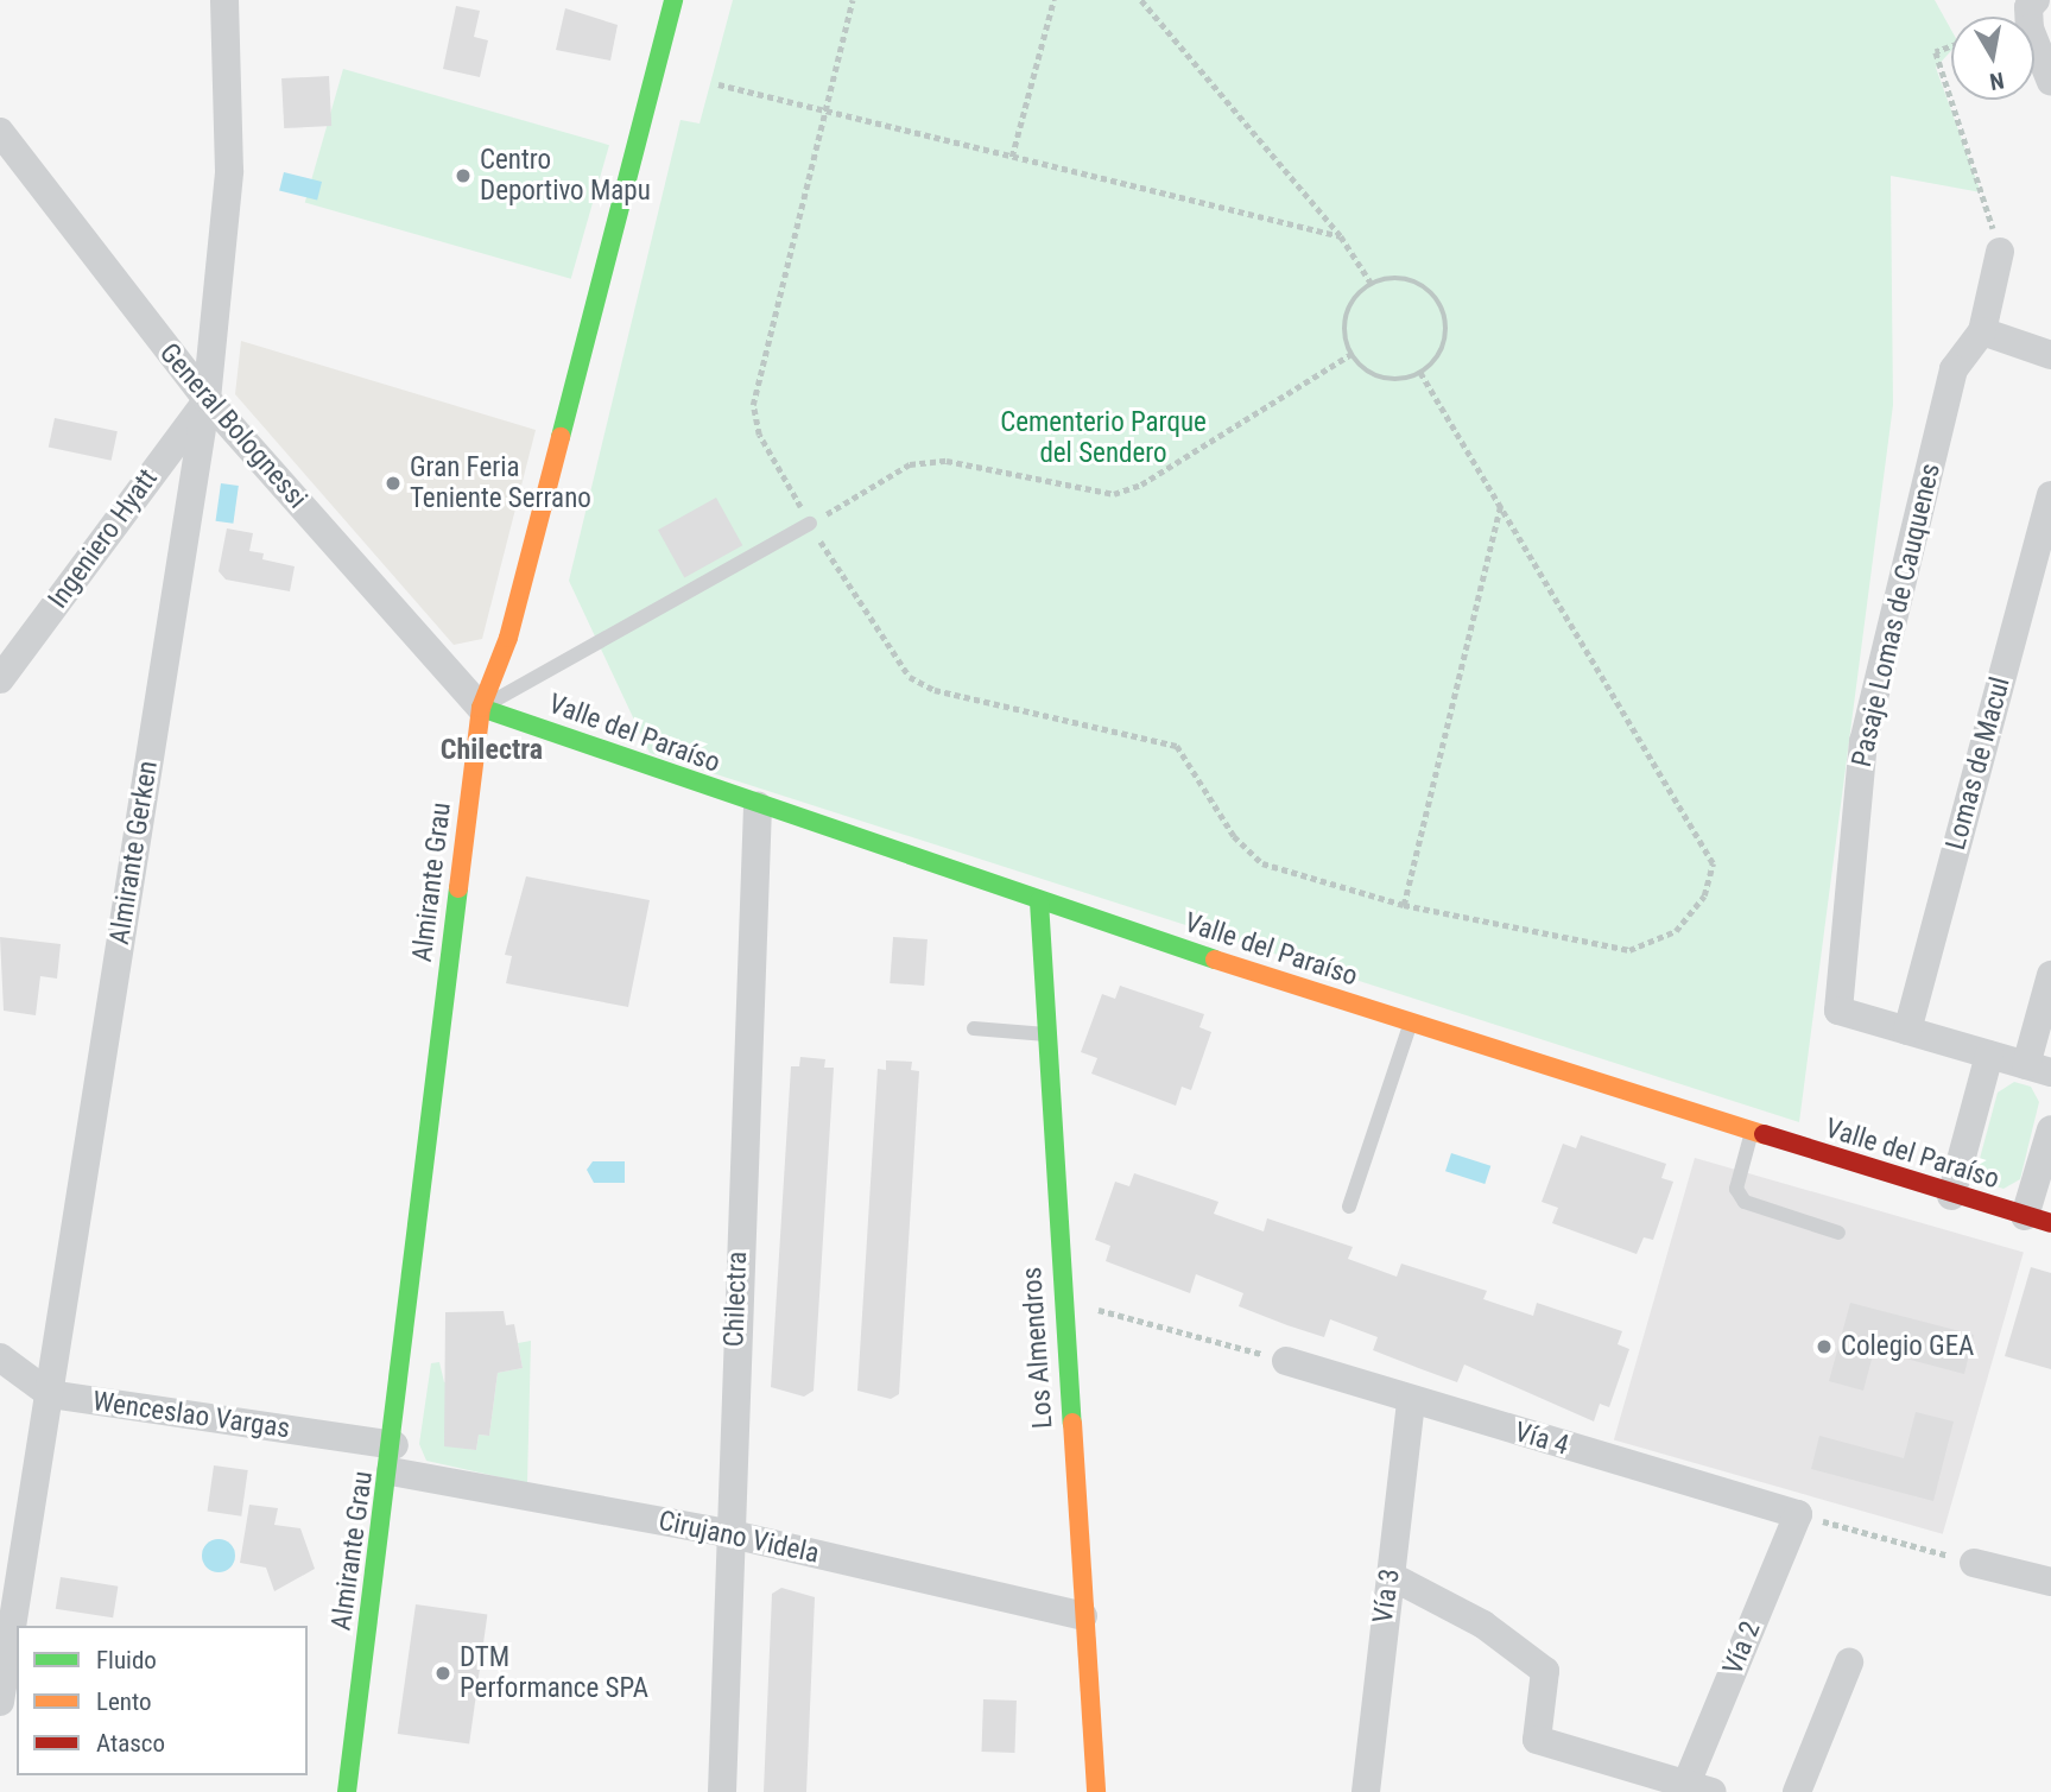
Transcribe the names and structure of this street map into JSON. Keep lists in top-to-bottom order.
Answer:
{
  "streets": {
    "street": [
      "General Bolognessi",
      "Ingeniero Hyatt",
      "Pasaje Lomas de Cauquenes",
      "Valle del Paraíso",
      "Lomas de Macul",
      "Almirante Gerken",
      "Almirante Grau",
      "Chilectra",
      "Los Almendros",
      "Wenceslao Vargas",
      "Vía 4",
      "Cirujano Videla",
      "Vía 3",
      "Vía 2"
    ]
  },
  "crossings": [
    ["General Bolognessi", "Ingeniero Hyatt"],
    ["General Bolognessi", "Valle del Paraíso"],
    ["General Bolognessi", "Almirante Gerken"],
    ["General Bolognessi", "Almirante Grau"],
    ["Ingeniero Hyatt", "Almirante Gerken"],
    ["Pasaje Lomas de Cauquenes", "Lomas de Macul"],
    ["Valle del Paraíso", "Almirante Grau"],
    ["Valle del Paraíso", "Chilectra"],
    ["Valle del Paraíso", "Los Almendros"],
    ["Almirante Gerken", "Wenceslao Vargas"],
    ["Almirante Grau", "Wenceslao Vargas"],
    ["Almirante Grau", "Cirujano Videla"],
    ["Chilectra", "Cirujano Videla"],
    ["Los Almendros", "Cirujano Videla"],
    ["Wenceslao Vargas", "Cirujano Videla"],
    ["Vía 4", "Vía 3"],
    ["Vía 4", "Vía 2"]
  ],
  "districts": ["Chilectra"],
  "parks": ["Cementerio Parque del Sendero"],
  "places": [
    "Centro Deportivo Mapu",
    "Gran Feria Teniente Serrano",
    "Colegio GEA",
    "DTM Performance SPA"
  ],
  "legend": ["Fluido", "Lento", "Atasco"],
  "north": "bottom"
}
